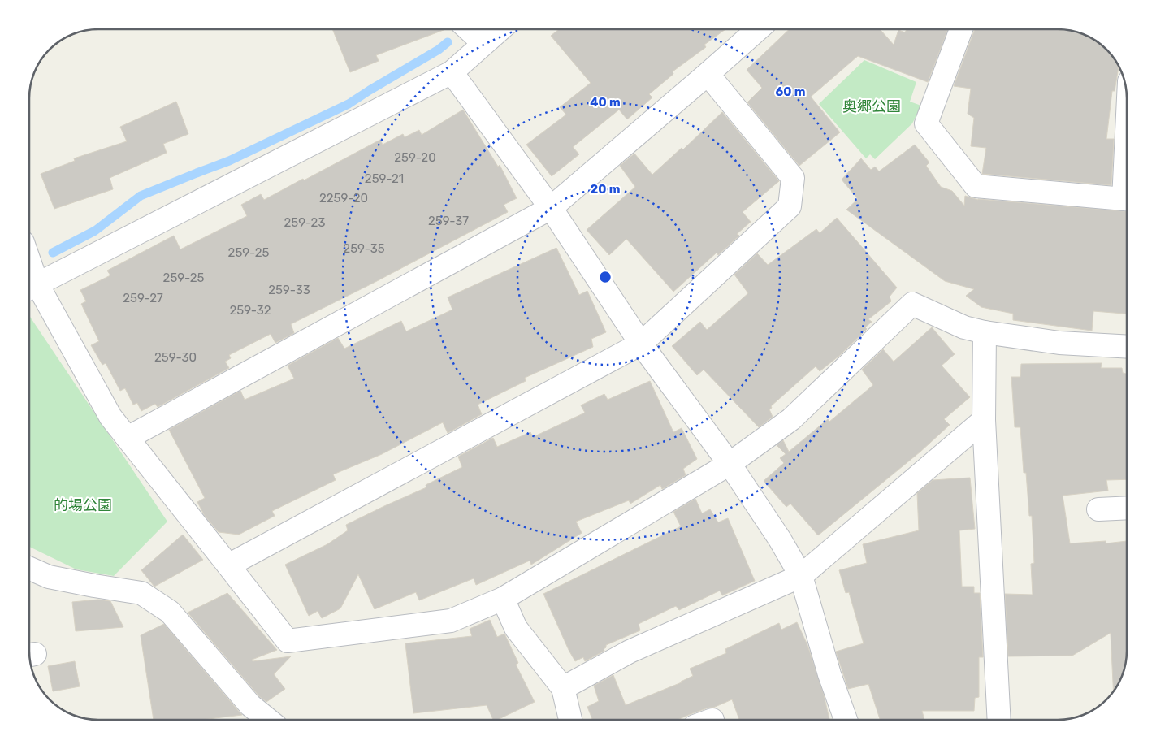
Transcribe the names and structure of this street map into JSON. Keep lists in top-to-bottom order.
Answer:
{
  "parks": ["奥郷公園", "的場公園"],
  "house_numbers": [
    "259-20",
    "259-21",
    "2259-20",
    "259-37",
    "259-23",
    "259-35",
    "259-25",
    "259-25",
    "259-33",
    "259-27",
    "259-32",
    "259-30"
  ],
  "rings": ["60 m", "40 m", "20 m"]
}
